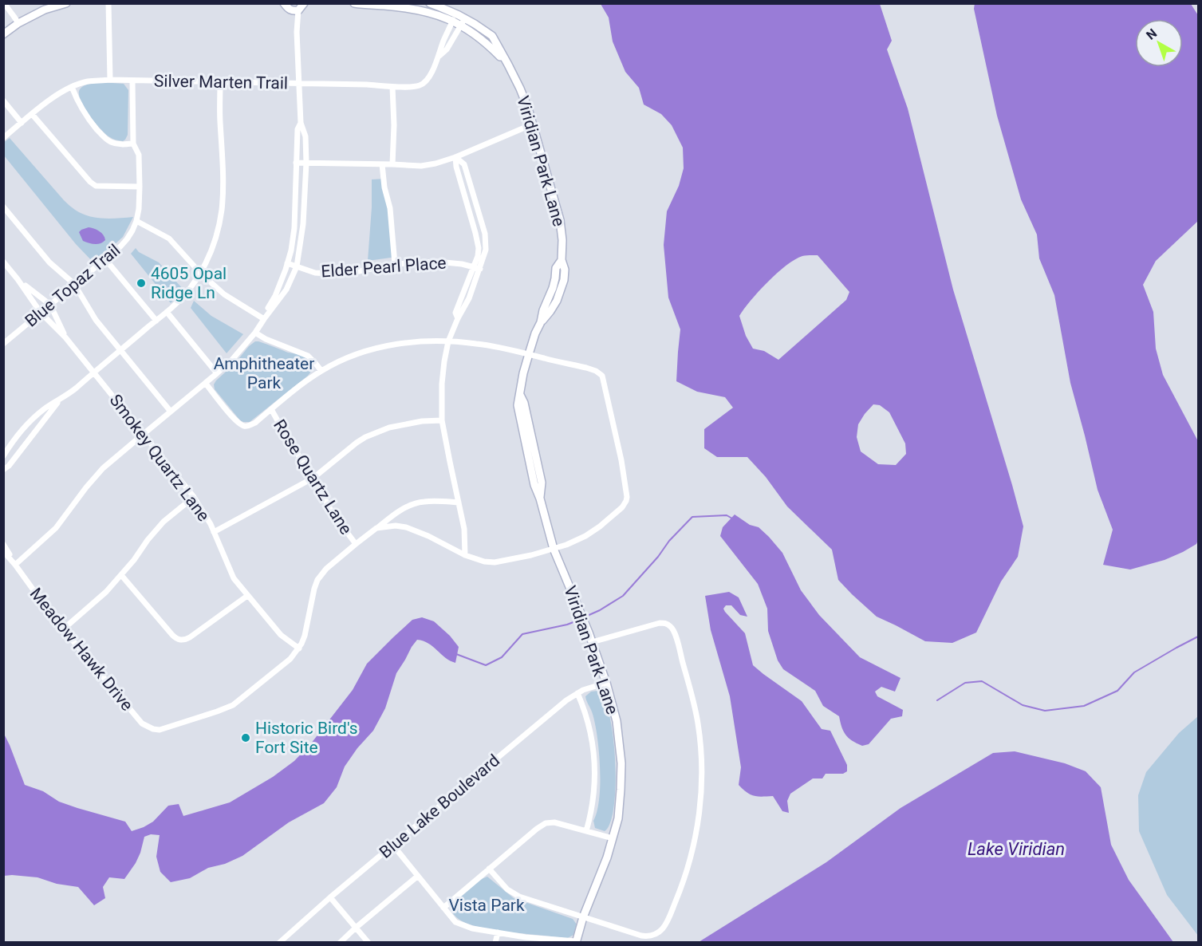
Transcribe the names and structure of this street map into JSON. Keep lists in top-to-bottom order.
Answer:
{
  "streets": {
    "street": [
      "Silver Marten Trail",
      "Viridian Park Lane",
      "Elder Pearl Place",
      "Blue Topaz Trail",
      "Smokey Quartz Lane",
      "Rose Quartz Lane",
      "Meadow Hawk Drive",
      "Blue Lake Boulevard"
    ]
  },
  "crossings": [
    ["Silver Marten Trail", "Viridian Park Lane"],
    ["Silver Marten Trail", "Blue Topaz Trail"],
    ["Viridian Park Lane", "Blue Lake Boulevard"],
    ["Blue Topaz Trail", "Smokey Quartz Lane"],
    ["Smokey Quartz Lane", "Meadow Hawk Drive"]
  ],
  "water": ["Lake Viridian"],
  "parks": ["Amphitheater Park", "Vista Park"],
  "places": ["4605 Opal Ridge Ln", "Historic Bird's Fort Site"],
  "north": "top left"
}
